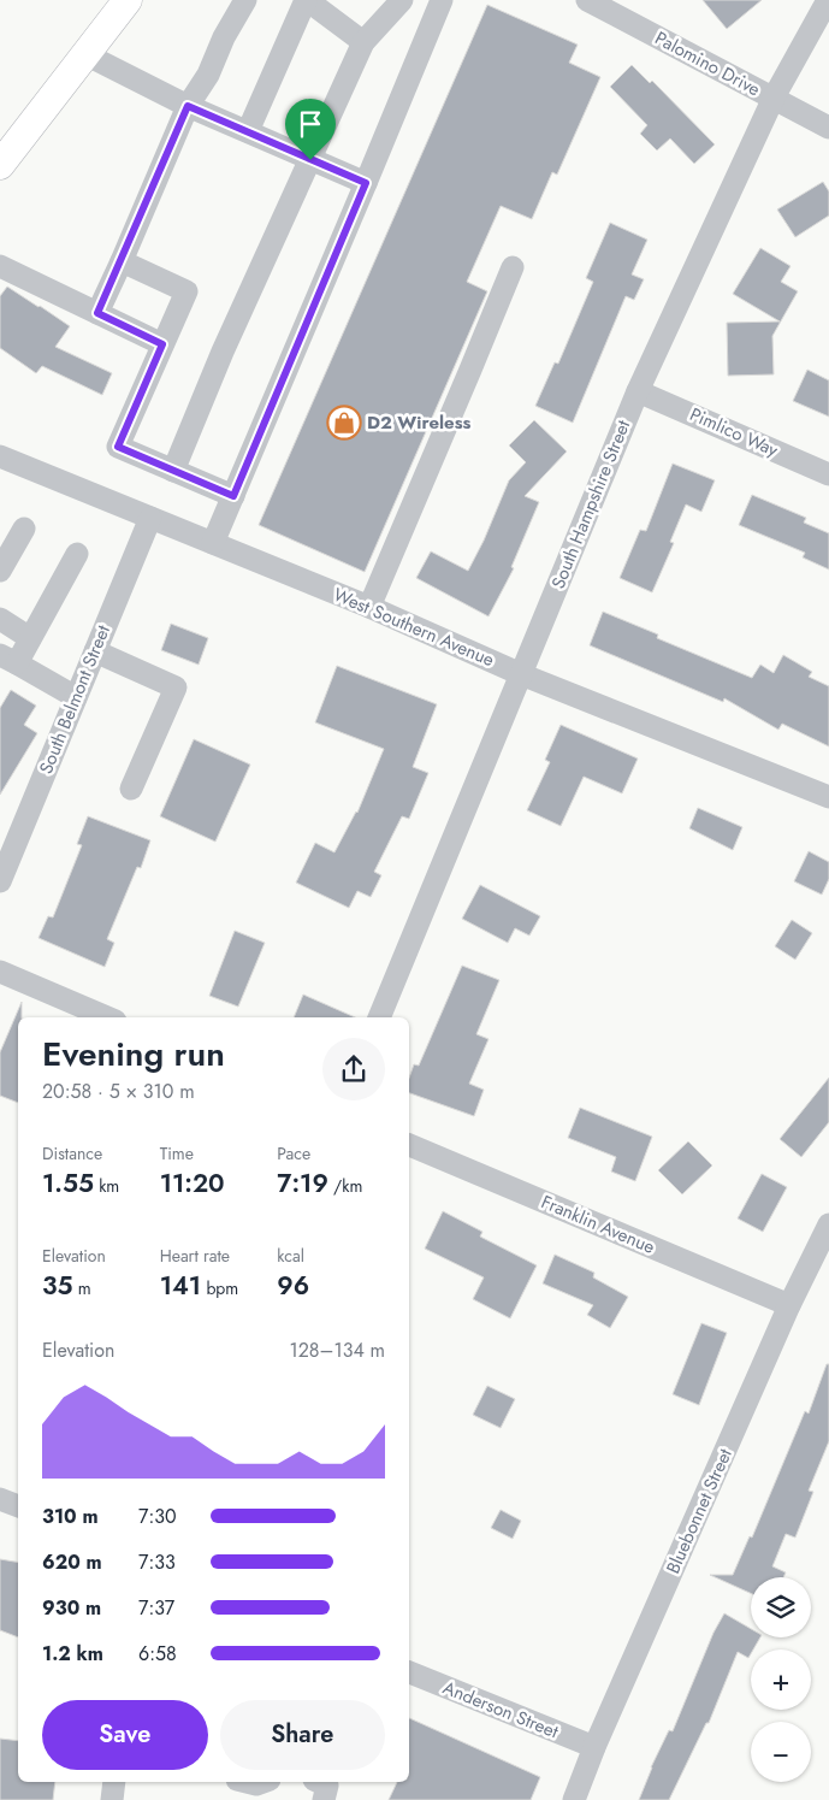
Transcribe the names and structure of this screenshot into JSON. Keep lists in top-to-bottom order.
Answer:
{
  "streets": {
    "street": [
      "Palomino Drive",
      "Pimlico Way",
      "South Hampshire Street",
      "West Southern Avenue",
      "South Belmont Street",
      "Franklin Avenue",
      "Bluebonnet Street",
      "Anderson Street"
    ]
  },
  "crossings": [
    ["Palomino Drive", "South Hampshire Street"],
    ["Pimlico Way", "South Hampshire Street"],
    ["South Hampshire Street", "West Southern Avenue"],
    ["West Southern Avenue", "South Belmont Street"],
    ["Franklin Avenue", "Bluebonnet Street"],
    ["Bluebonnet Street", "Anderson Street"]
  ],
  "places": {
    "shop": ["D2 Wireless"]
  },
  "page": {
    "heading": ["Evening run", "20:58 · 5 × 310 m"],
    "stats": [
      ["Distance", "1.55 km"],
      ["Time", "11:20"],
      ["Pace", "7:19 /km"],
      ["Elevation", "35 m"],
      ["Heart rate", "141 bpm"],
      ["kcal", "96"]
    ],
    "chart": ["Elevation", "128–134 m"],
    "list": [
      {
        "name": "310 m",
        "note": "7:30"
      },
      {
        "name": "620 m",
        "note": "7:33"
      },
      {
        "name": "930 m",
        "note": "7:37"
      },
      {
        "name": "1.2 km",
        "note": "6:58"
      }
    ],
    "map_buttons": ["+", "−"],
    "buttons": ["Save", "Share"]
  }
}
